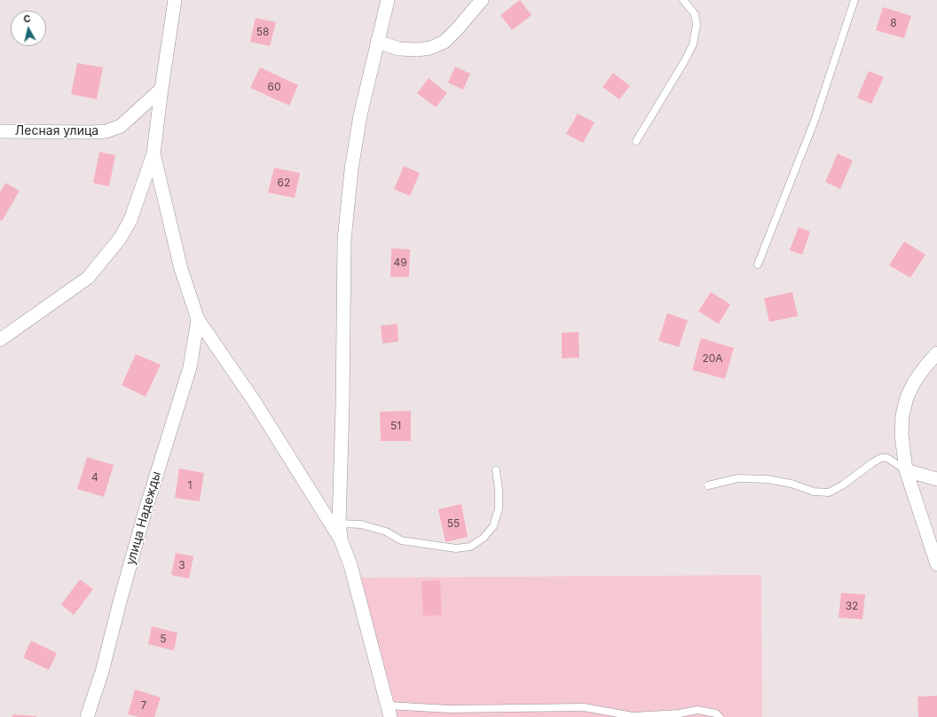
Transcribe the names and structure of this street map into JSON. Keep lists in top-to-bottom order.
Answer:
{
  "streets": {
    "street": ["Лесная улица", "улица Надежды"]
  },
  "house_numbers": [
    "8",
    "58",
    "60",
    "62",
    "49",
    "20А",
    "51",
    "4",
    "1",
    "55",
    "3",
    "32",
    "5",
    "7"
  ],
  "north": "top"
}
